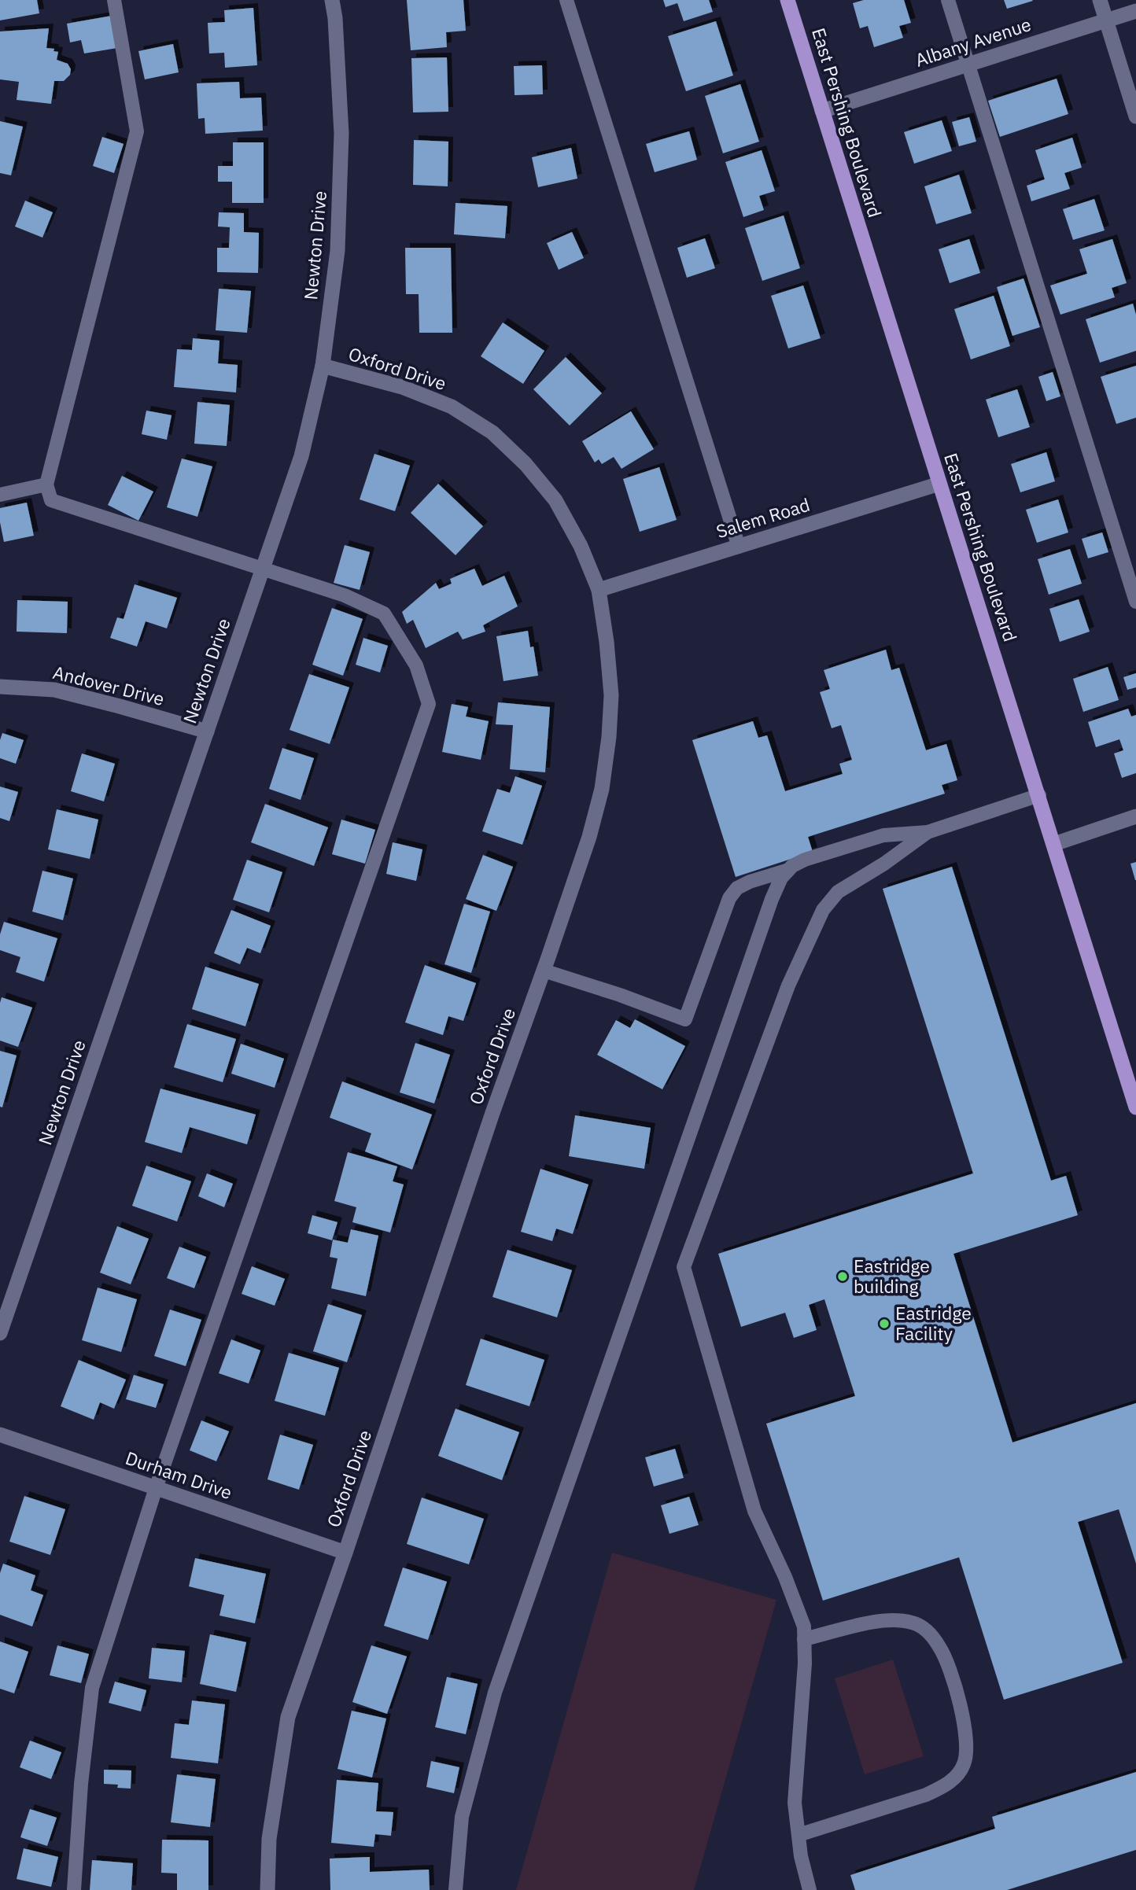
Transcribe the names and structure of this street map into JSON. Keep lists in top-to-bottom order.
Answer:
{
  "streets": {
    "main road": ["East Pershing Boulevard"],
    "street": [
      "Albany Avenue",
      "Newton Drive",
      "Oxford Drive",
      "Salem Road",
      "Andover Drive",
      "Durham Drive"
    ]
  },
  "crossings": [
    ["Albany Avenue", "East Pershing Boulevard"],
    ["East Pershing Boulevard", "Salem Road"],
    ["Newton Drive", "Oxford Drive"],
    ["Newton Drive", "Andover Drive"],
    ["Oxford Drive", "Salem Road"],
    ["Oxford Drive", "Durham Drive"]
  ],
  "places": ["Eastridge building", "Eastridge Facility"]
}
